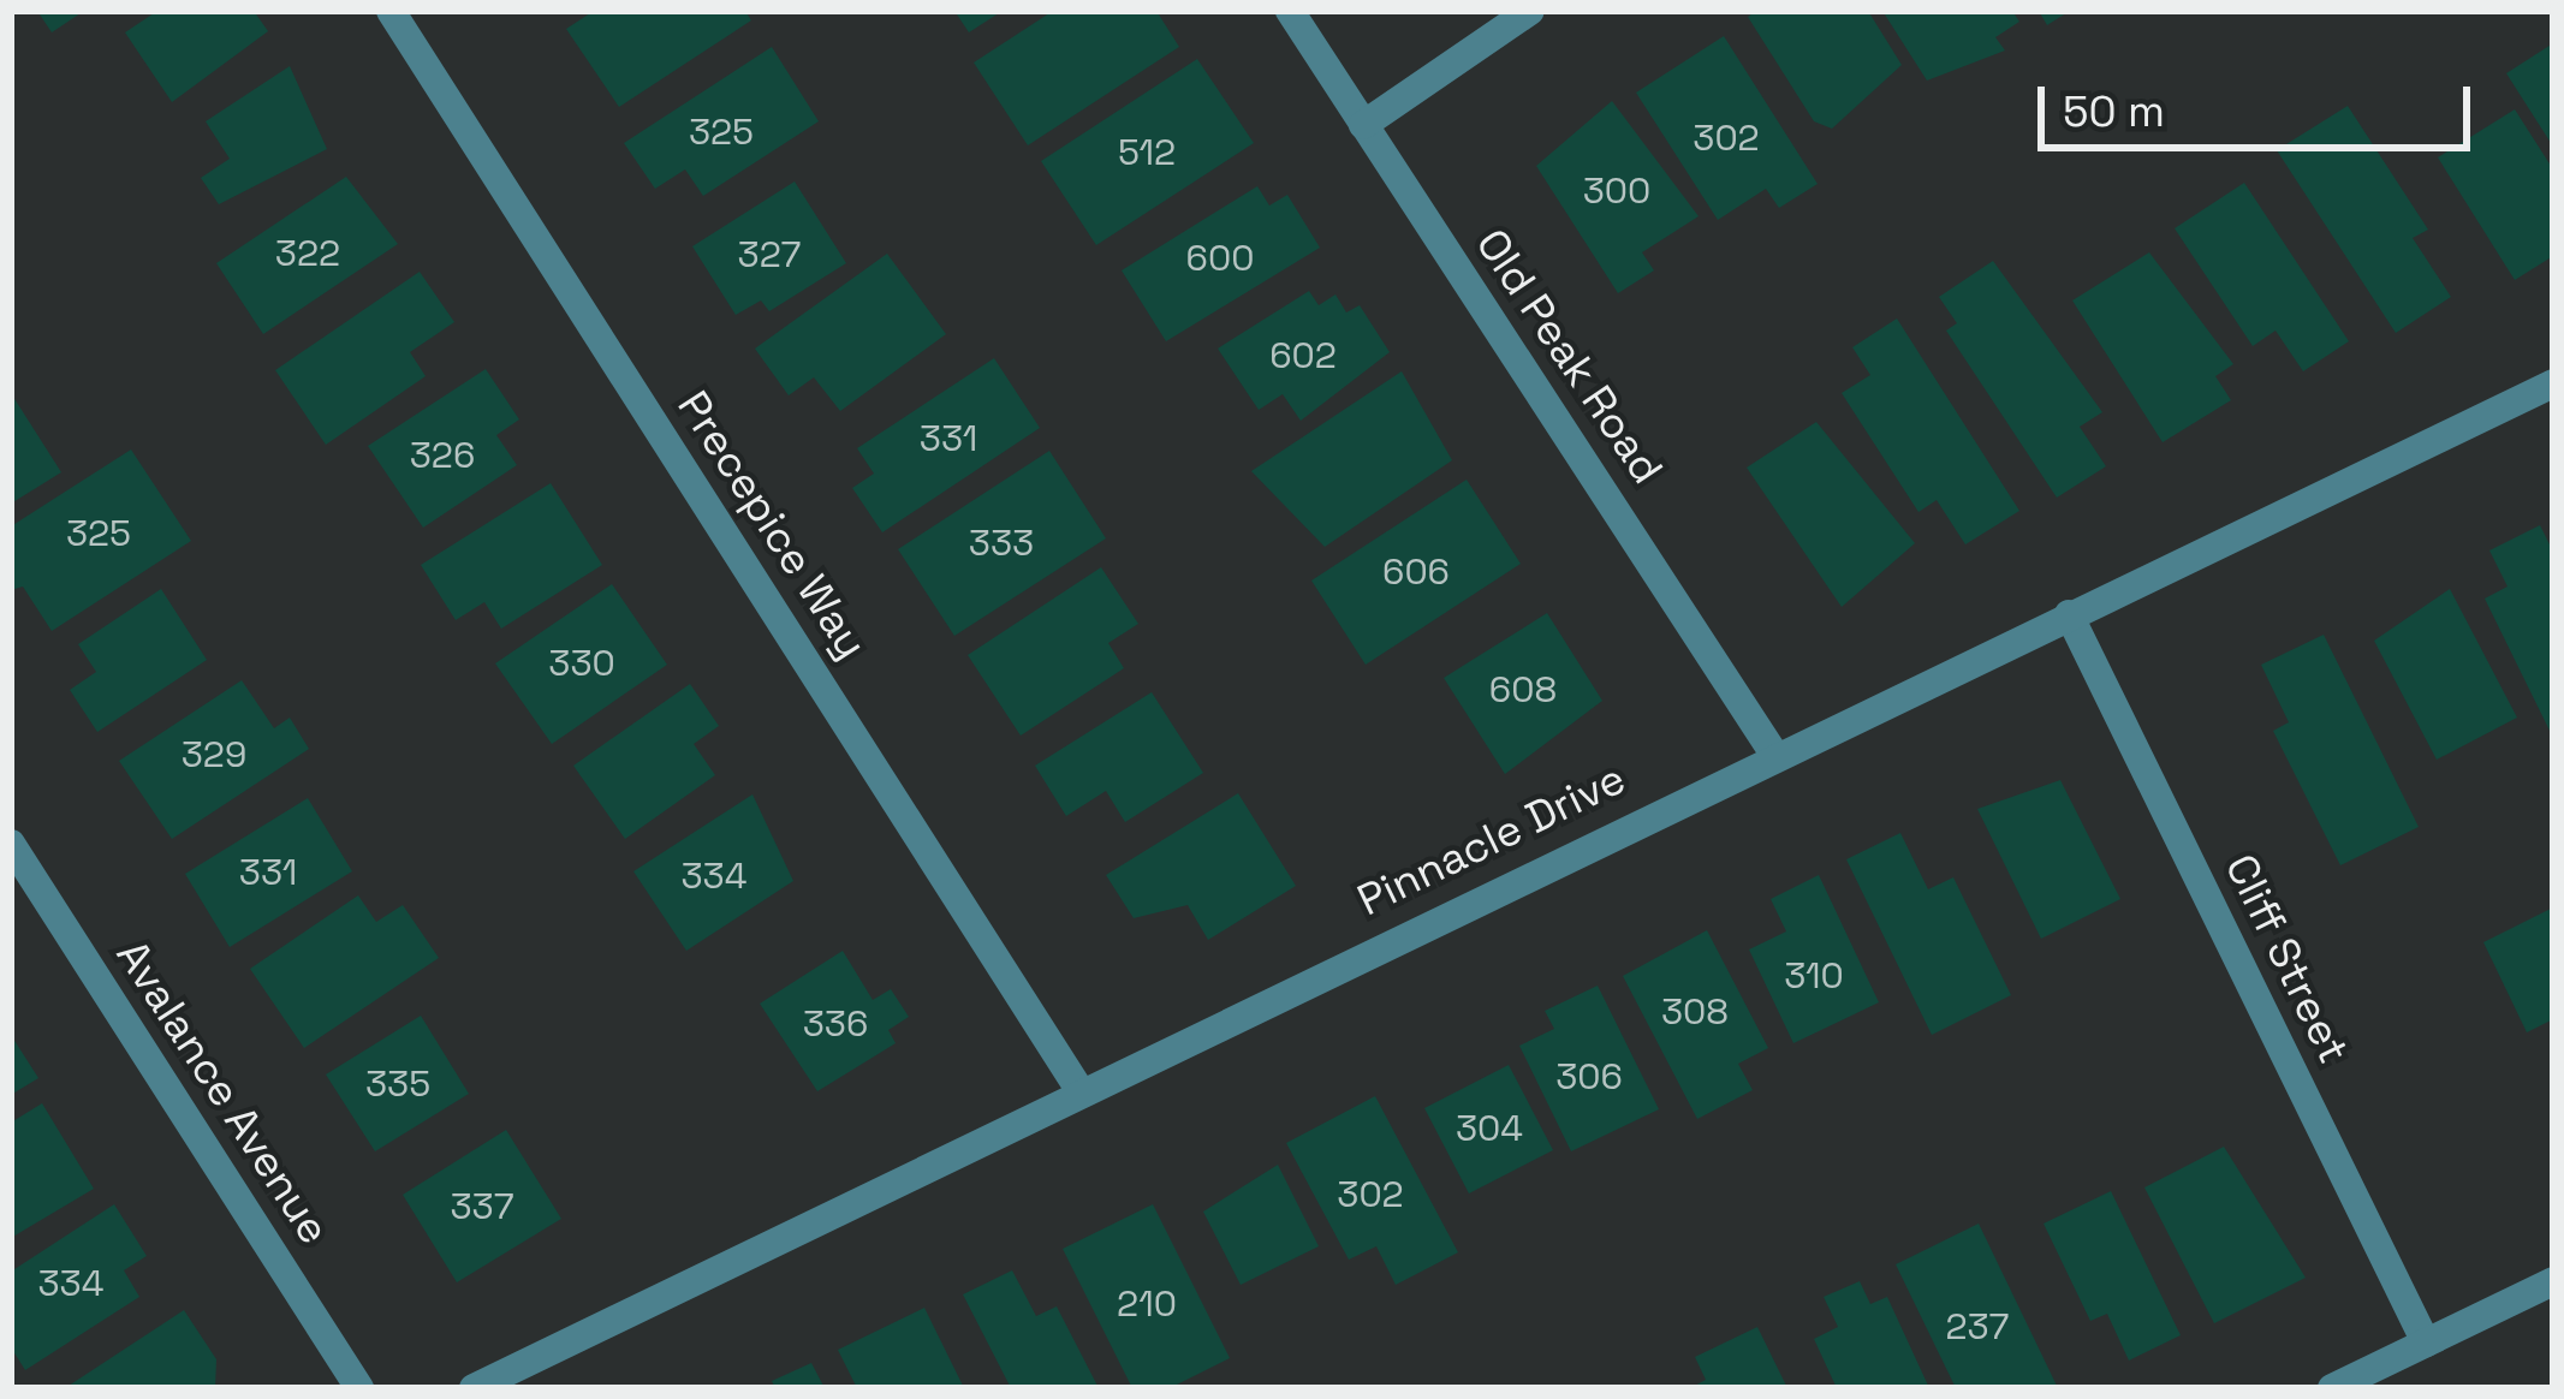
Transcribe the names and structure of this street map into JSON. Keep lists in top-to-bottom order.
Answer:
{
  "streets": {
    "street": [
      "Old Peak Road",
      "Precepice Way",
      "Pinnacle Drive",
      "Cliff Street",
      "Avalance Avenue"
    ]
  },
  "crossings": [
    ["Old Peak Road", "Pinnacle Drive"],
    ["Precepice Way", "Pinnacle Drive"],
    ["Pinnacle Drive", "Cliff Street"]
  ],
  "house_numbers": [
    "325",
    "302",
    "512",
    "300",
    "322",
    "327",
    "600",
    "602",
    "331",
    "326",
    "325",
    "333",
    "606",
    "330",
    "608",
    "329",
    "331",
    "334",
    "310",
    "308",
    "336",
    "306",
    "335",
    "304",
    "302",
    "337",
    "334",
    "210",
    "237"
  ],
  "scale_bar": "50 m"
}
